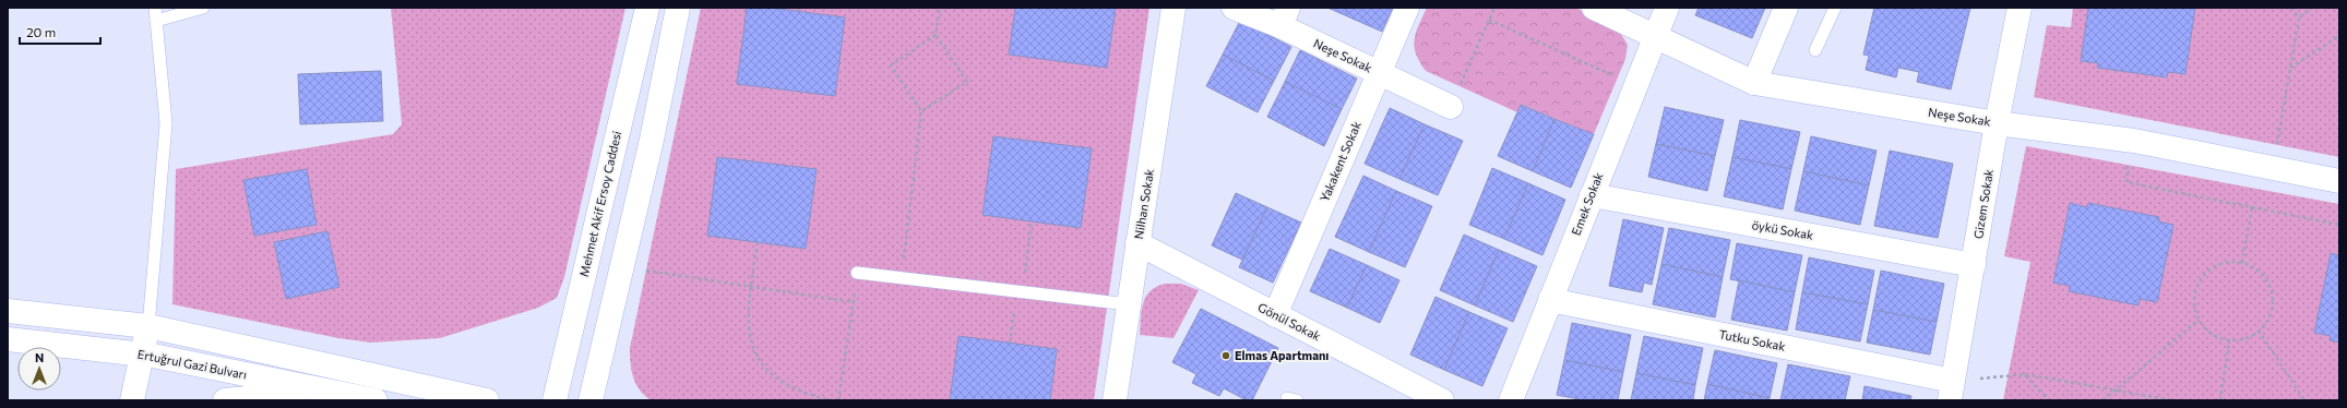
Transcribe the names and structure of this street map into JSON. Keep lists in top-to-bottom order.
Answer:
{
  "streets": {
    "street": [
      "Neşe Sokak",
      "Yakakent Sokak",
      "Mehmet Akif Ersoy Caddesi",
      "Nilhan Sokak",
      "Emek Sokak",
      "Gizem Sokak",
      "öykü Sokak",
      "Gönül Sokak",
      "Tutku Sokak",
      "Ertuğrul Gazi Bulvarı"
    ]
  },
  "crossings": [
    ["Neşe Sokak", "Yakakent Sokak"],
    ["Neşe Sokak", "Emek Sokak"],
    ["Neşe Sokak", "Gizem Sokak"],
    ["Yakakent Sokak", "Gönül Sokak"],
    ["Nilhan Sokak", "Gönül Sokak"],
    ["Emek Sokak", "öykü Sokak"],
    ["Emek Sokak", "Tutku Sokak"],
    ["Gizem Sokak", "öykü Sokak"],
    ["Gizem Sokak", "Tutku Sokak"]
  ],
  "places": ["Elmas Apartmanı"],
  "scale_bar": "20 m",
  "north": "top"
}
